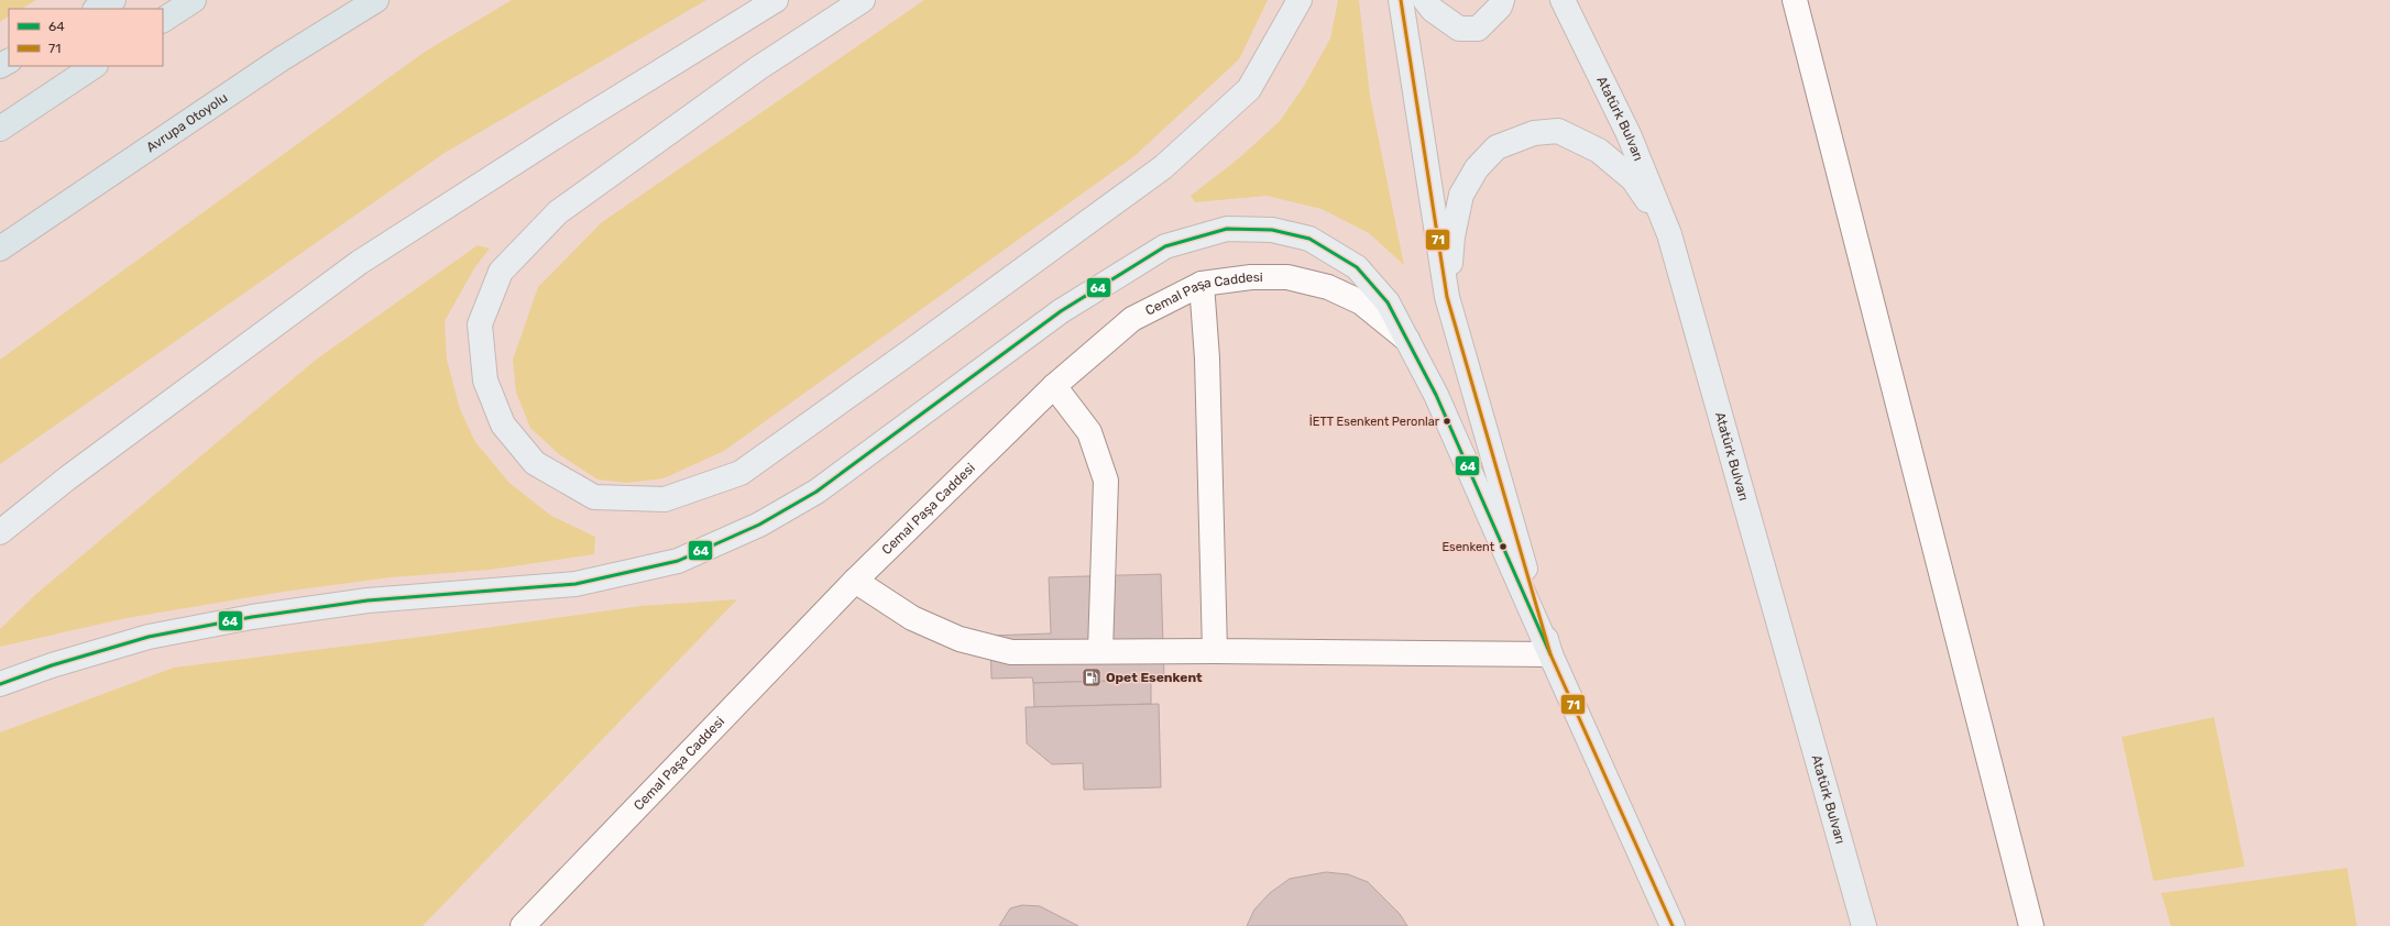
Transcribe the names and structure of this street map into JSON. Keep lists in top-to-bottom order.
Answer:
{
  "streets": {
    "highway": ["Avrupa Otoyolu"],
    "main road": ["Atatürk Bulvarı"],
    "street": ["Cemal Paşa Caddesi"]
  },
  "places": {
    "other": ["İETT Esenkent Peronlar", "Esenkent"],
    "fuel station": ["Opet Esenkent"]
  },
  "lines": ["transit line 71", "transit line 64"],
  "legend": ["64", "71"]
}
